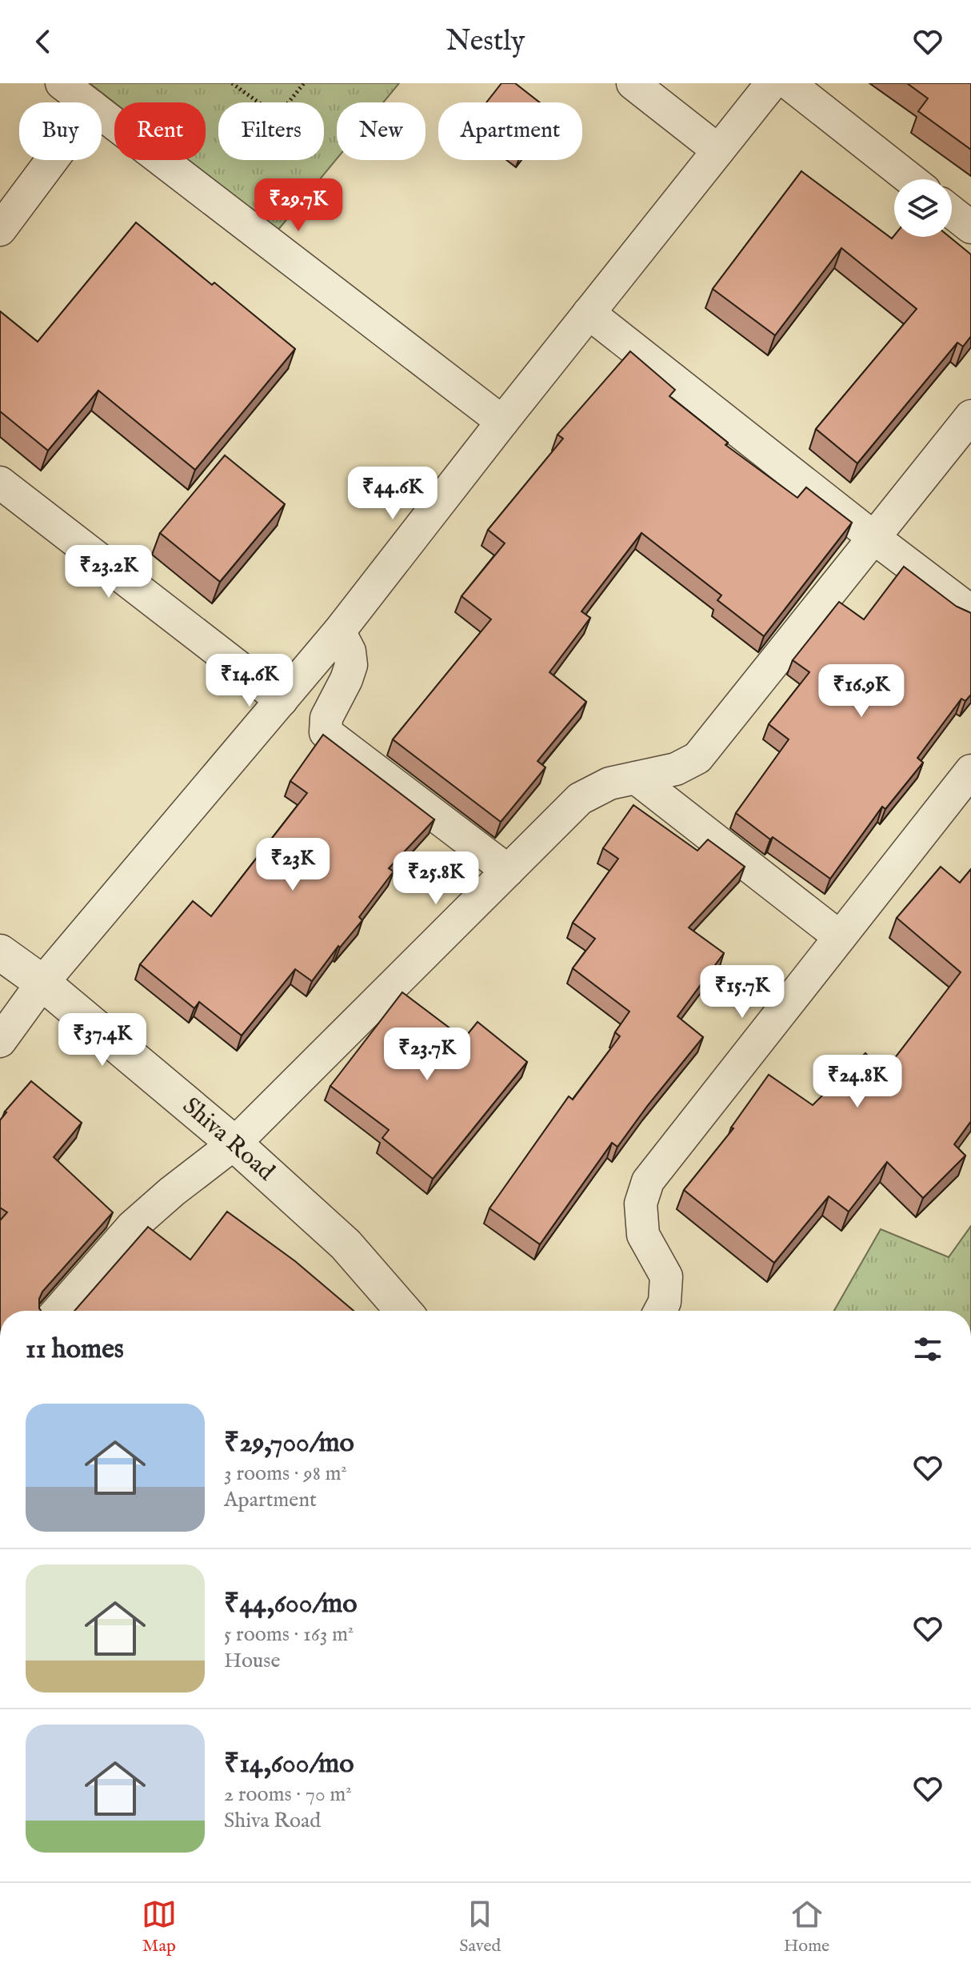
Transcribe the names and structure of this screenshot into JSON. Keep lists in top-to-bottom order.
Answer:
{
  "streets": {
    "street": ["Shiva Road"]
  },
  "page": {
    "header": "Nestly",
    "chip": [
      "Buy",
      "Rent",
      "Filters",
      "New",
      "Apartment"
    ],
    "price": [
      "₹29.7K",
      "₹44.6K",
      "₹23.2K",
      "₹14.6K",
      "₹16.9K",
      "₹23K",
      "₹25.8K",
      "₹15.7K",
      "₹37.4K",
      "₹23.7K",
      "₹24.8K"
    ],
    "heading": "11 homes",
    "list": [
      {
        "name": "₹29,700/mo",
        "note": "3 rooms · 98 m² · Apartment"
      },
      {
        "name": "₹44,600/mo",
        "note": "5 rooms · 163 m² · House"
      },
      {
        "name": "₹14,600/mo",
        "note": "2 rooms · 70 m² · Shiva Road"
      }
    ],
    "tabs": ["Map", "Saved", "Home"]
  }
}
